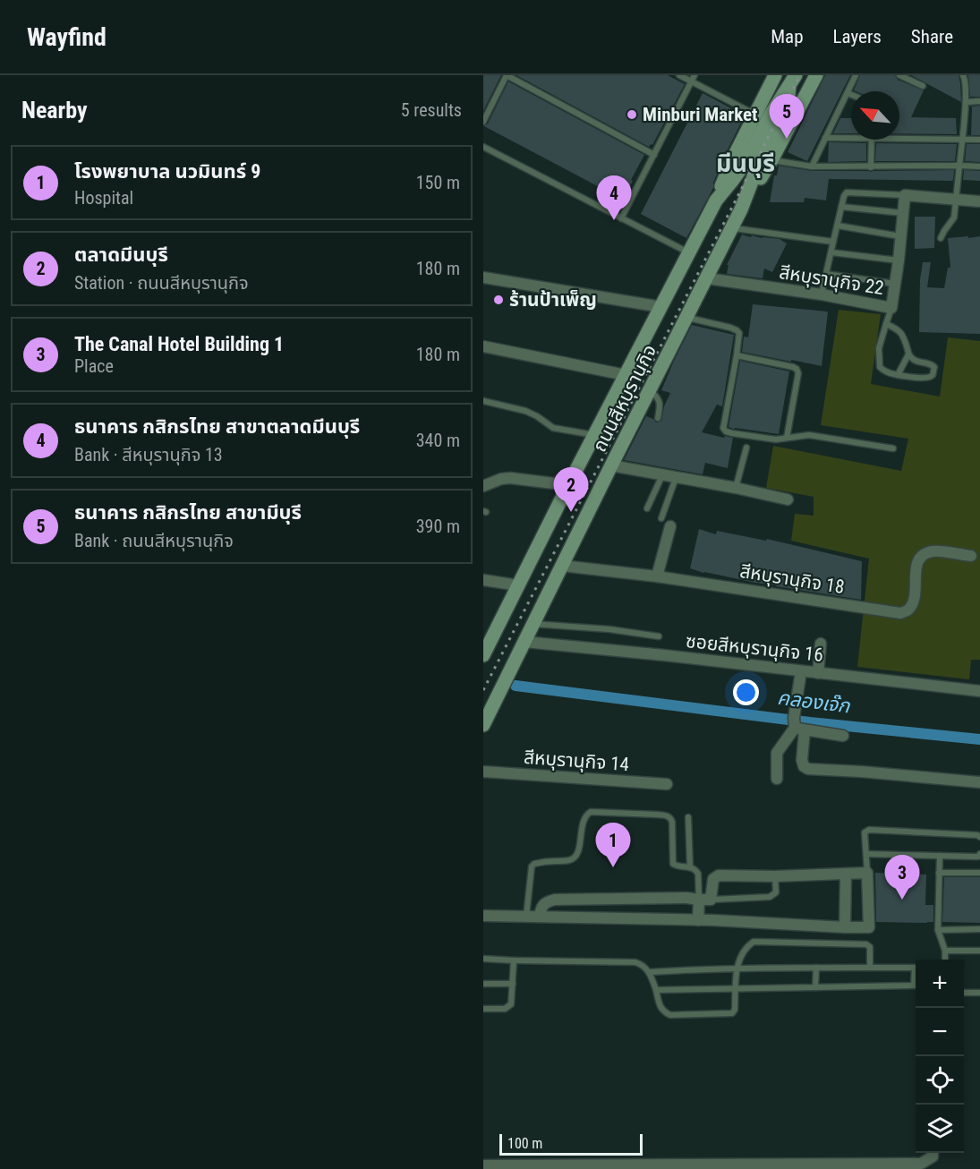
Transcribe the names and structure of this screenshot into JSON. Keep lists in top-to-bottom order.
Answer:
{
  "streets": {
    "main road": ["ถนนสีหบุรานุกิจ"],
    "street": [
      "สีหบุรานุกิจ 22",
      "สีหบุรานุกิจ 18",
      "ซอยสีหบุรานุกิจ 16",
      "สีหบุรานุกิจ 14"
    ]
  },
  "crossings": [
    ["สีหบุรานุกิจ 22", "ถนนสีหบุรานุกิจ"],
    ["ถนนสีหบุรานุกิจ", "สีหบุรานุกิจ 18"],
    ["ถนนสีหบุรานุกิจ", "ซอยสีหบุรานุกิจ 16"]
  ],
  "districts": ["มีนบุรี"],
  "water": ["คลองเจ๊ก"],
  "places": ["Minburi Market", "ร้านป้าเพ็ญ"],
  "scale_bar": "100 m",
  "north": "top left",
  "page": {
    "header": "Wayfind",
    "nav": ["Map", "Layers", "Share"],
    "heading": ["Nearby", "5 results"],
    "pins": [
      "5",
      "4",
      "2",
      "1",
      "3"
    ],
    "list": [
      {
        "mark": "1",
        "name": "โรงพยาบาล นวมินทร์ 9",
        "note": "Hospital",
        "value": "150 m"
      },
      {
        "mark": "2",
        "name": "ตลาดมีนบุรี",
        "note": "Station · ถนนสีหบุรานุกิจ",
        "value": "180 m"
      },
      {
        "mark": "3",
        "name": "The Canal Hotel Building 1",
        "note": "Place",
        "value": "180 m"
      },
      {
        "mark": "4",
        "name": "ธนาคาร กสิกรไทย สาขาตลาดมีนบุรี",
        "note": "Bank · สีหบุรานุกิจ 13",
        "value": "340 m"
      },
      {
        "mark": "5",
        "name": "ธนาคาร กสิกรไทย สาขามีบุรี",
        "note": "Bank · ถนนสีหบุรานุกิจ",
        "value": "390 m"
      }
    ],
    "map_buttons": ["+", "−"],
    "scale": "100 m"
  }
}
